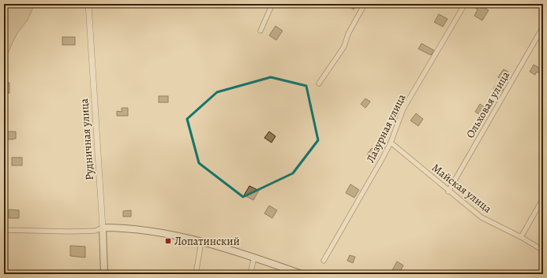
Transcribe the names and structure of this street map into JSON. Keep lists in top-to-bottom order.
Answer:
{
  "streets": {
    "main road": ["Рудничная улица"],
    "street": ["Ольховая улица", "Лазурная улица", "Майская улица"]
  },
  "crossings": [
    ["Ольховая улица", "Майская улица"],
    ["Лазурная улица", "Майская улица"]
  ],
  "places": {
    "transit": ["Лопатинский"]
  }
}
